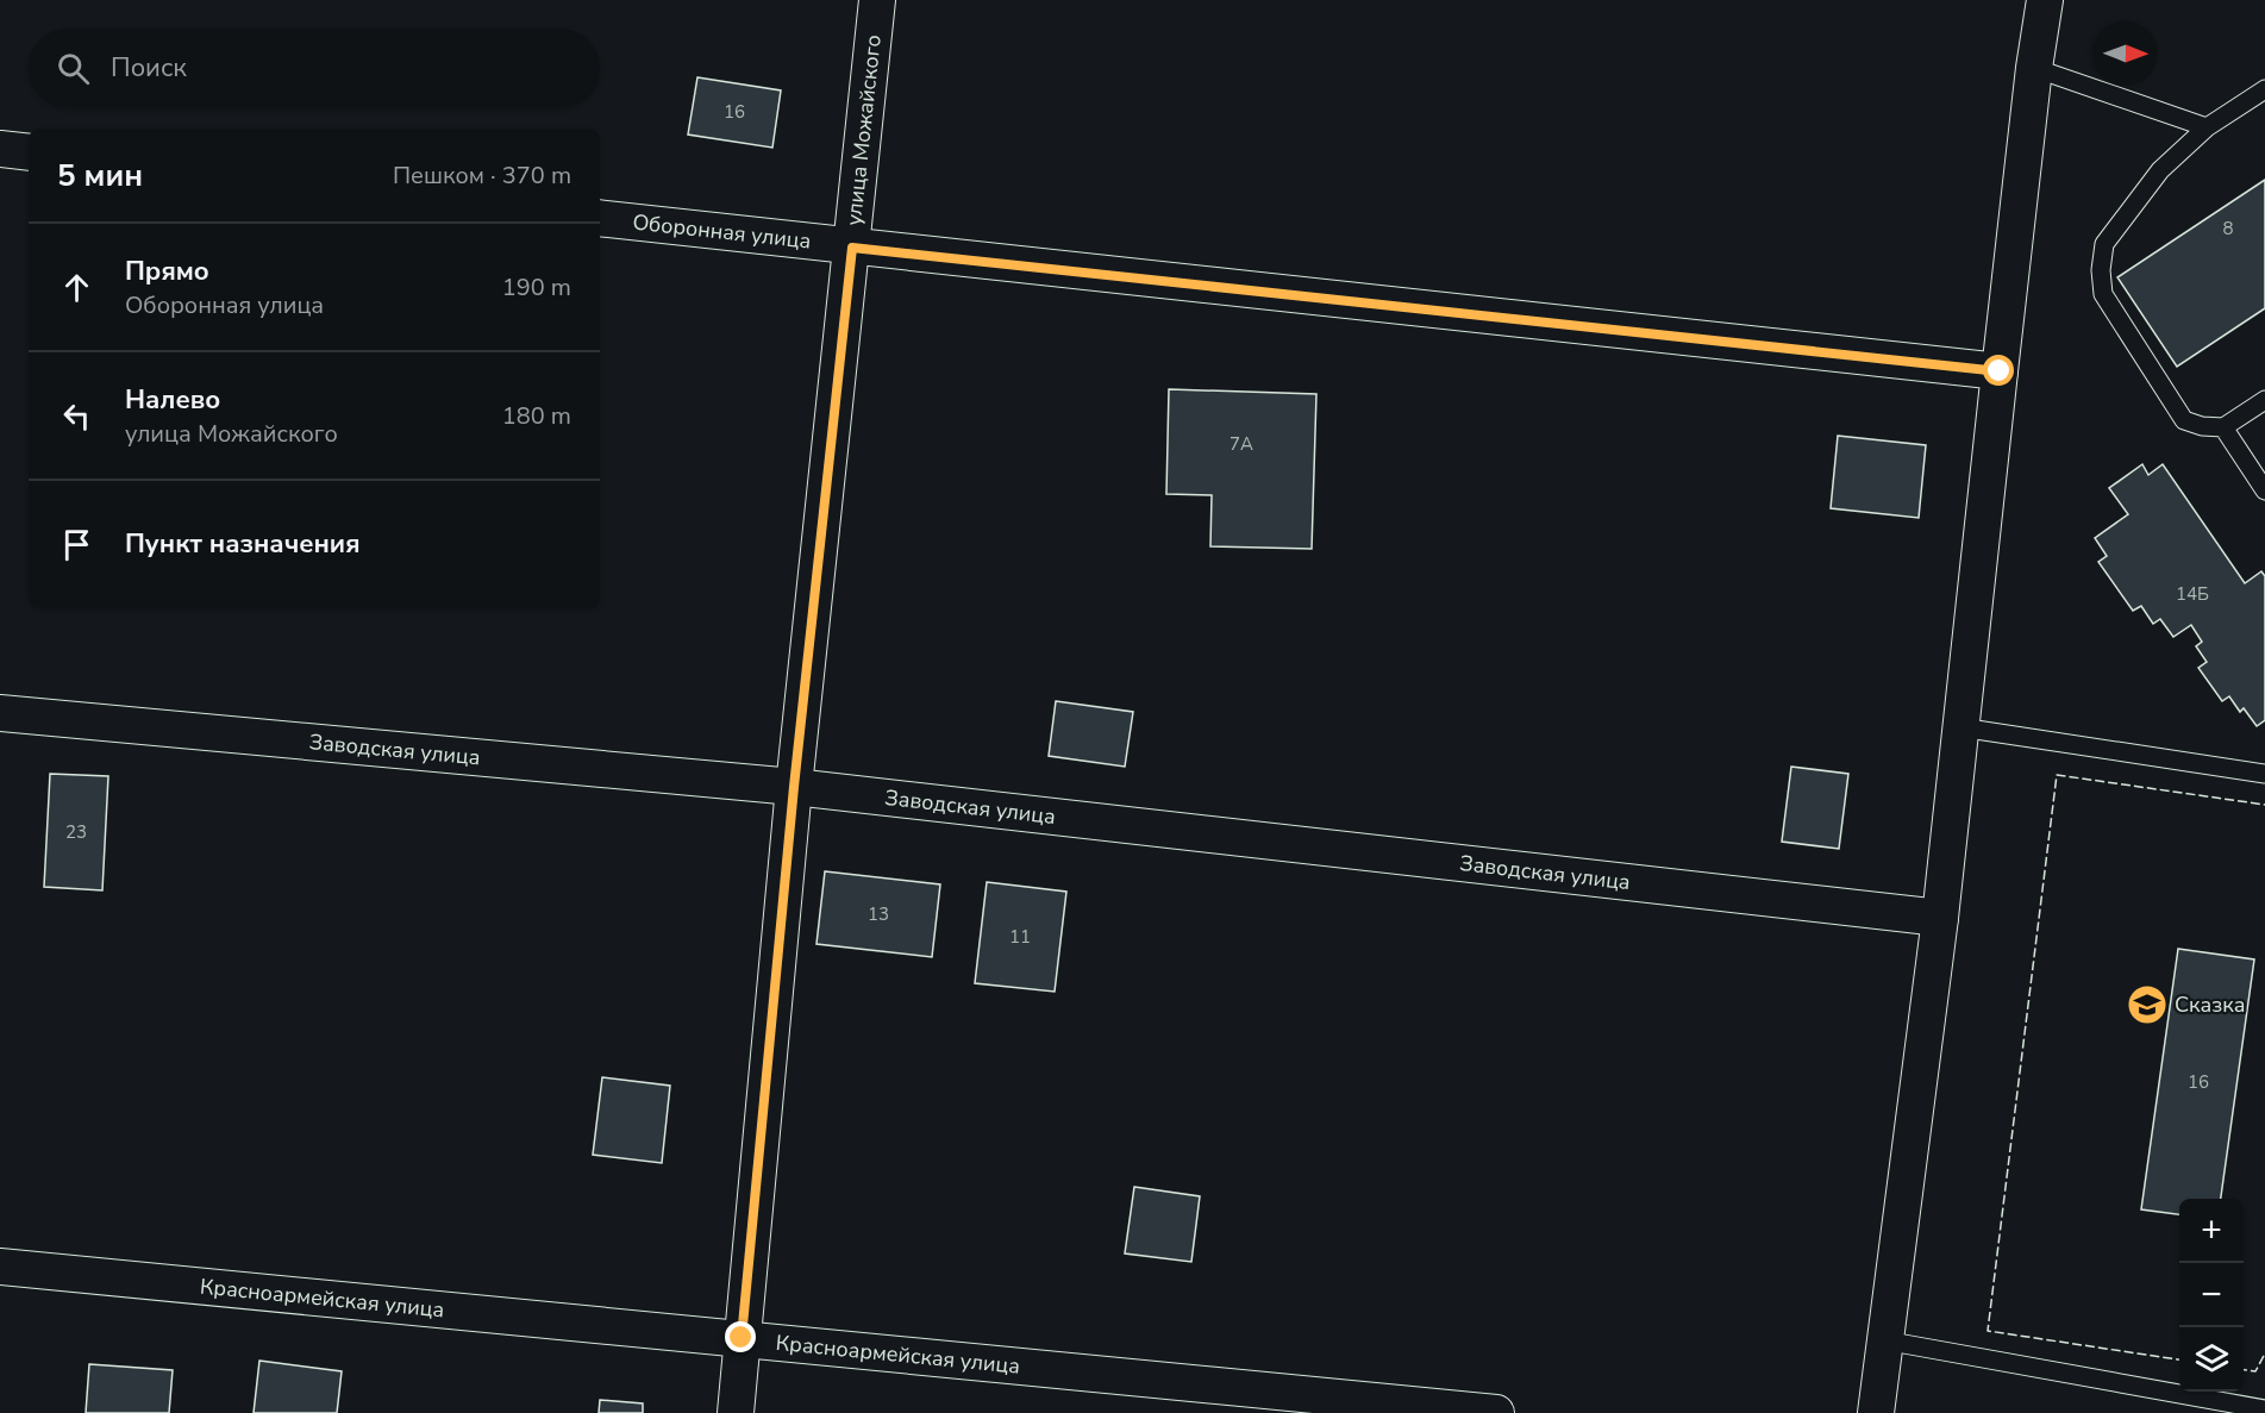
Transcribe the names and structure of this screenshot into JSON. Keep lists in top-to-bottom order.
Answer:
{
  "streets": {
    "street": [
      "улица Можайского",
      "Оборонная улица",
      "Заводская улица",
      "Красноармейская улица"
    ]
  },
  "crossings": [
    ["улица Можайского", "Оборонная улица"],
    ["улица Можайского", "Заводская улица"],
    ["улица Можайского", "Красноармейская улица"]
  ],
  "places": {
    "school or university": ["Сказка"]
  },
  "house_numbers": [
    "16",
    "8",
    "7А",
    "14Б",
    "23",
    "13",
    "11",
    "16"
  ],
  "north": "right",
  "page": {
    "search": "Поиск",
    "heading": ["5 мин", "Пешком · 370 m"],
    "list": [
      ["Прямо", "Оборонная улица", "190 m"],
      ["Налево", "улица Можайского", "180 m"],
      "Пункт назначения"
    ],
    "map_buttons": ["+", "−"]
  }
}
